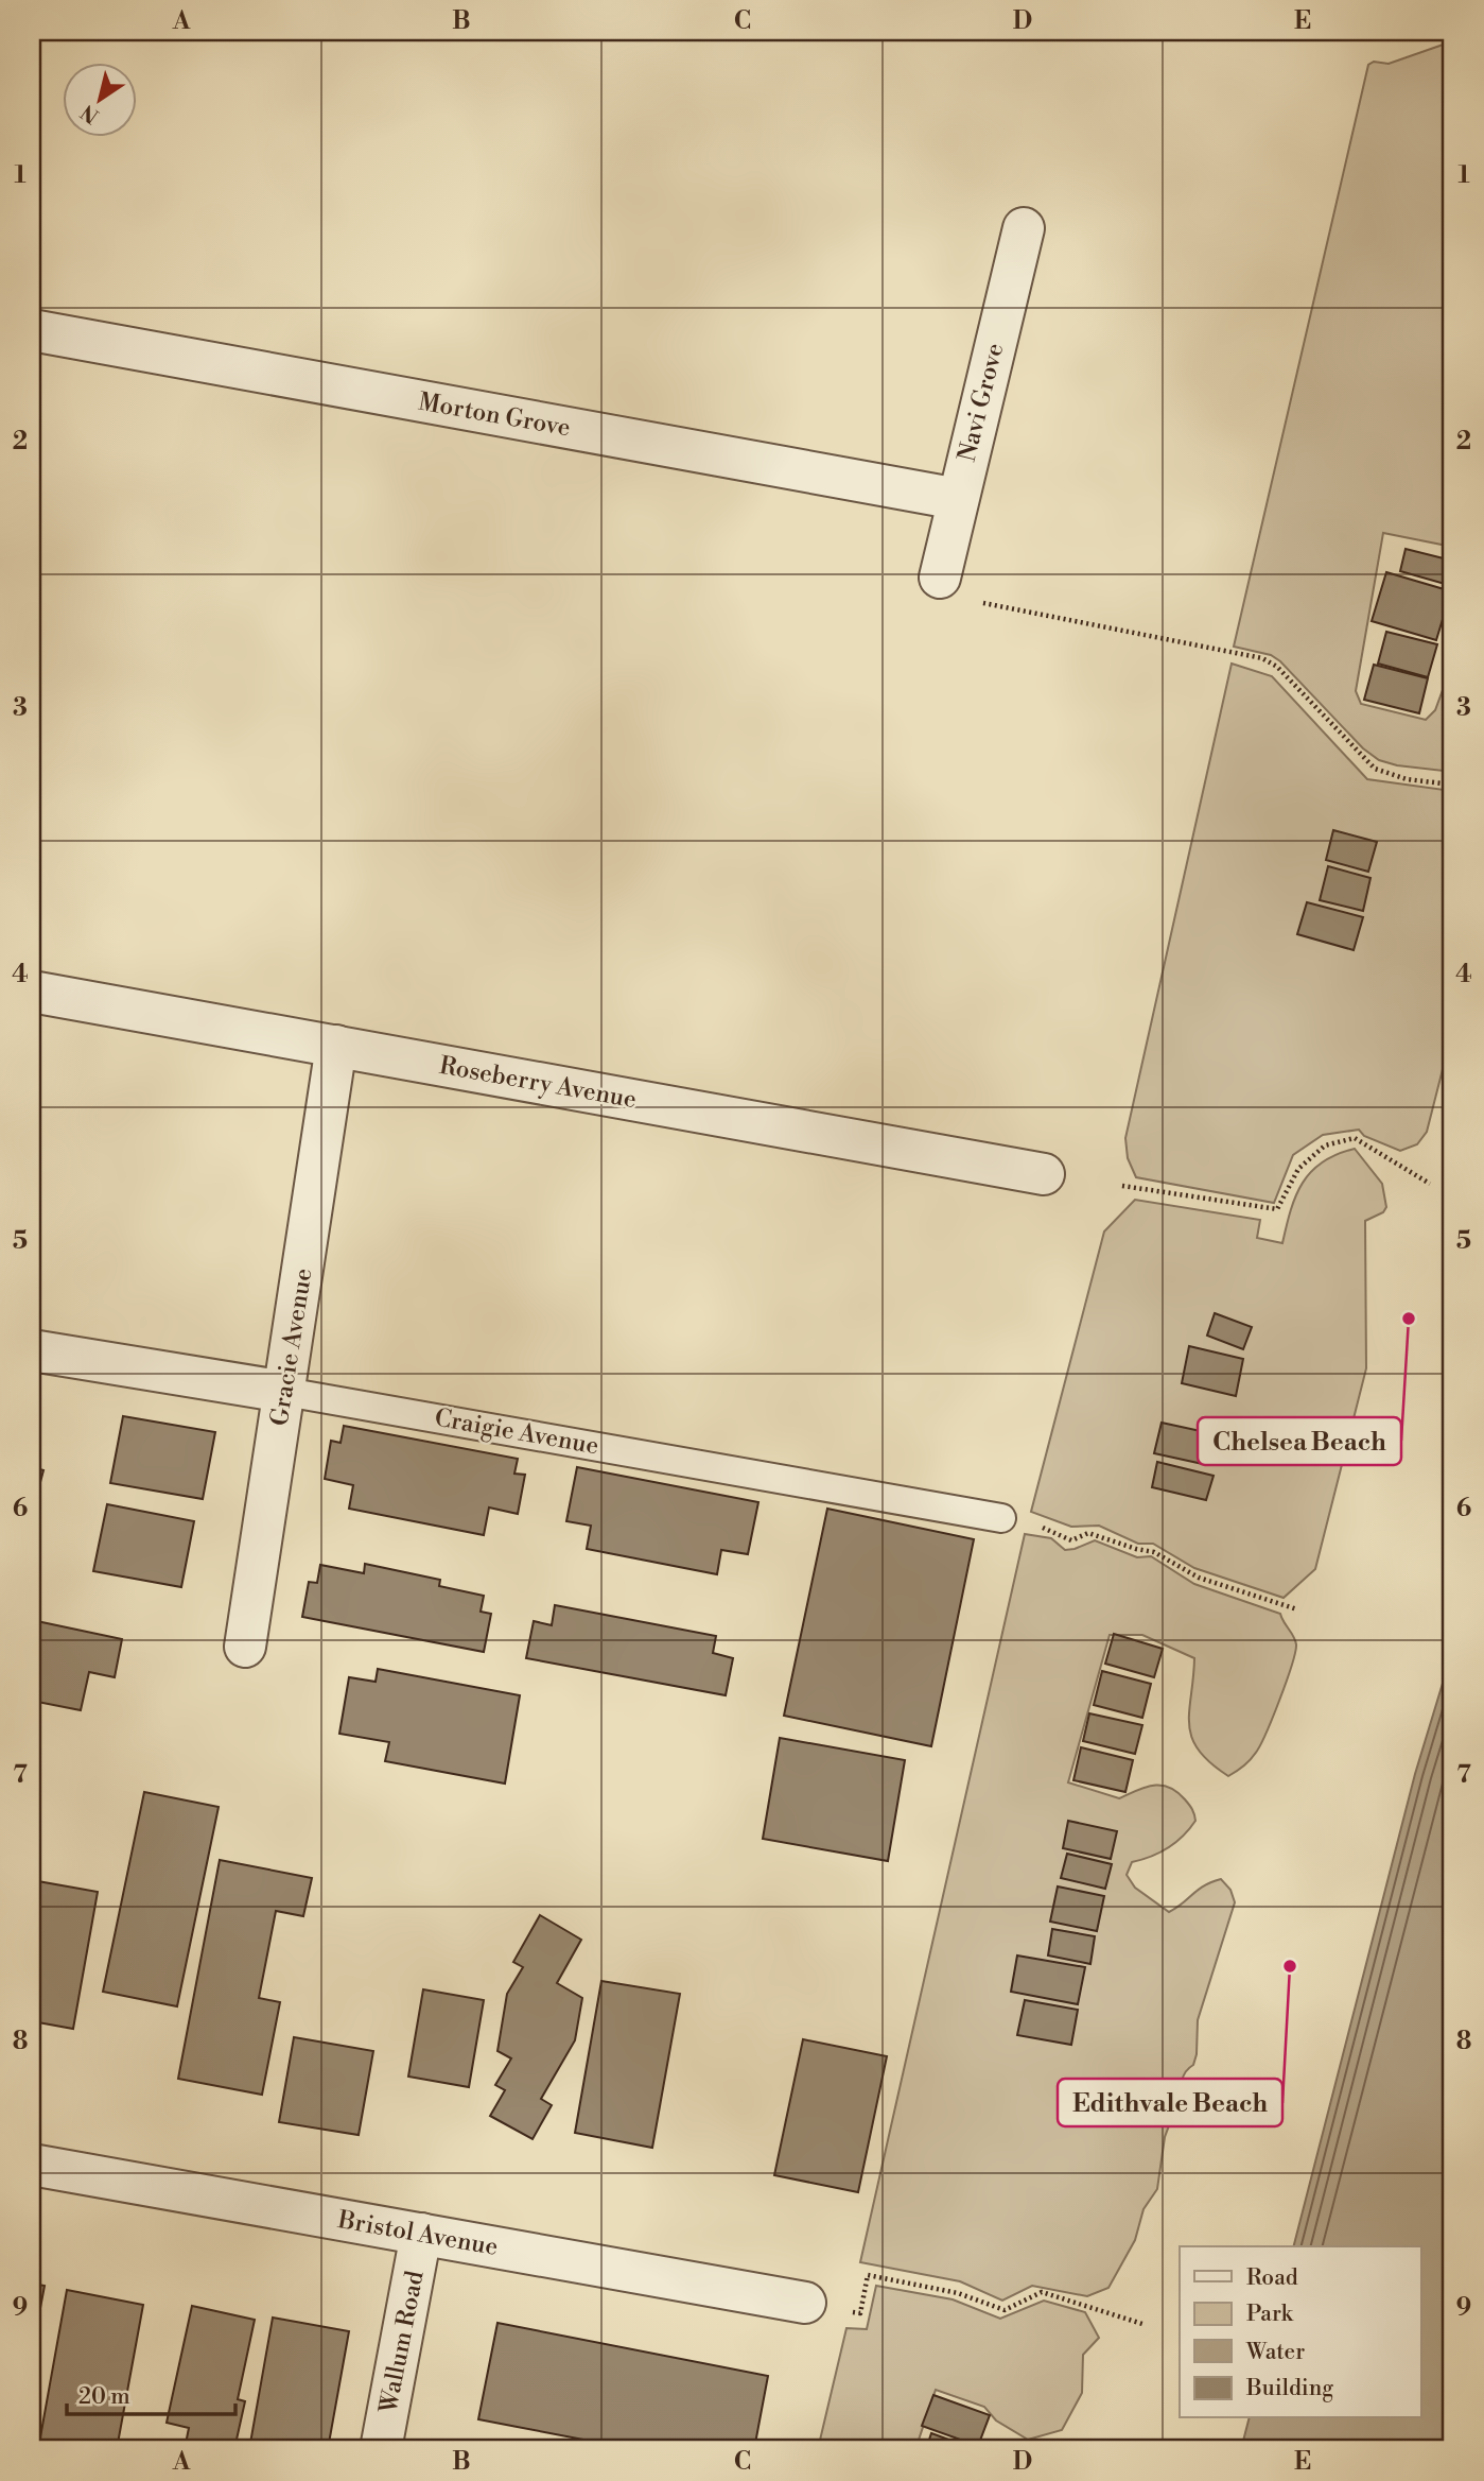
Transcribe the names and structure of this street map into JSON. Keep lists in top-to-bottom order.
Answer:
{
  "streets": {
    "street": [
      "Navi Grove",
      "Morton Grove",
      "Roseberry Avenue",
      "Gracie Avenue",
      "Craigie Avenue",
      "Bristol Avenue",
      "Wallum Road"
    ]
  },
  "crossings": [
    ["Navi Grove", "Morton Grove"],
    ["Roseberry Avenue", "Gracie Avenue"],
    ["Gracie Avenue", "Craigie Avenue"],
    ["Bristol Avenue", "Wallum Road"]
  ],
  "places": ["Chelsea Beach", "Edithvale Beach"],
  "legend": [
    "Road",
    "Park",
    "Water",
    "Building"
  ],
  "scale_bar": "20 m",
  "north": "bottom left",
  "grid": {
    "columns": [
      "A",
      "B",
      "C",
      "D",
      "E"
    ],
    "rows": [
      "1",
      "2",
      "3",
      "4",
      "5",
      "6",
      "7",
      "8",
      "9"
    ]
  }
}
